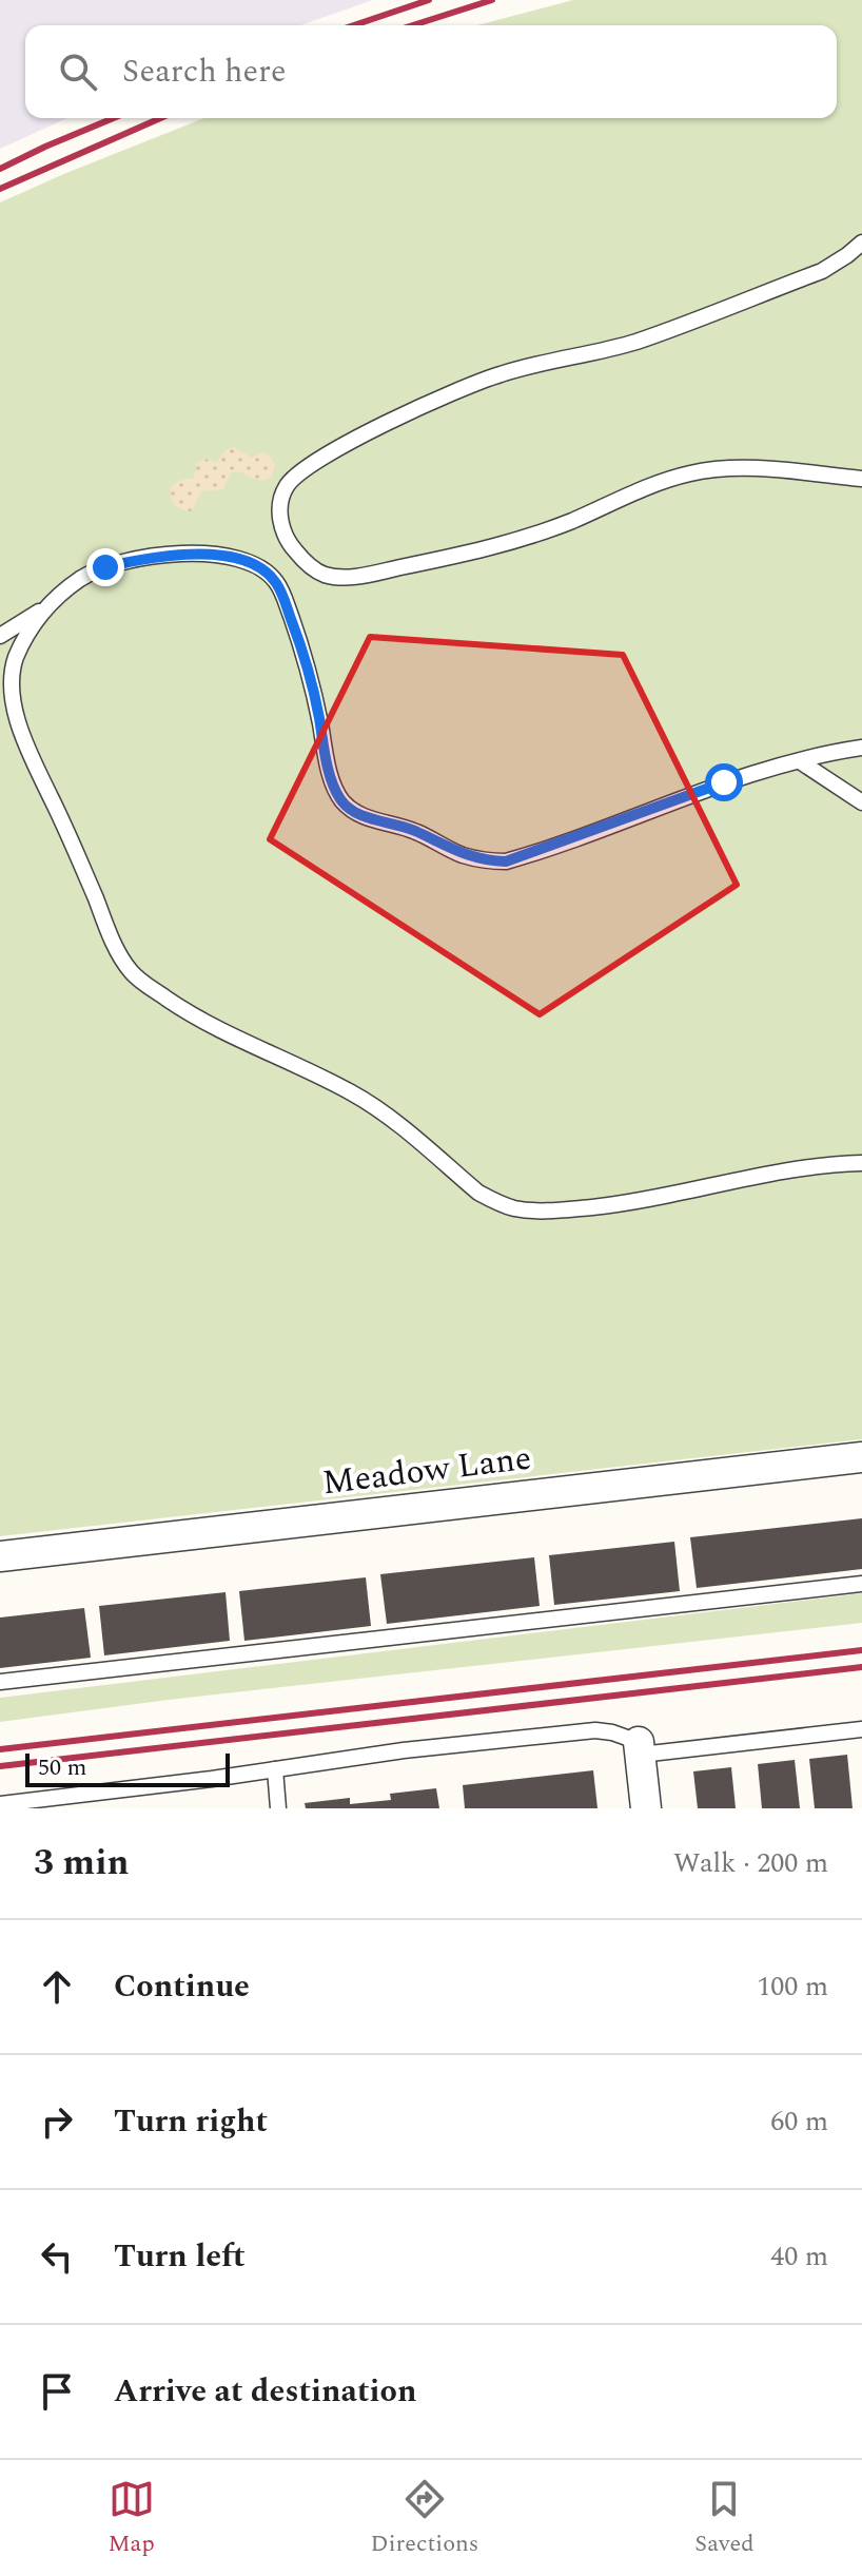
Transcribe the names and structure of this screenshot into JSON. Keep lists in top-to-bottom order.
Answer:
{
  "streets": {
    "street": ["Meadow Lane"]
  },
  "scale_bar": "50 m",
  "page": {
    "search": "Search here",
    "scale": "50 m",
    "heading": ["3 min", "Walk · 200 m"],
    "list": [
      ["Continue", "100 m"],
      ["Turn right", "60 m"],
      ["Turn left", "40 m"],
      "Arrive at destination"
    ],
    "nav": ["Map", "Directions", "Saved"]
  }
}
